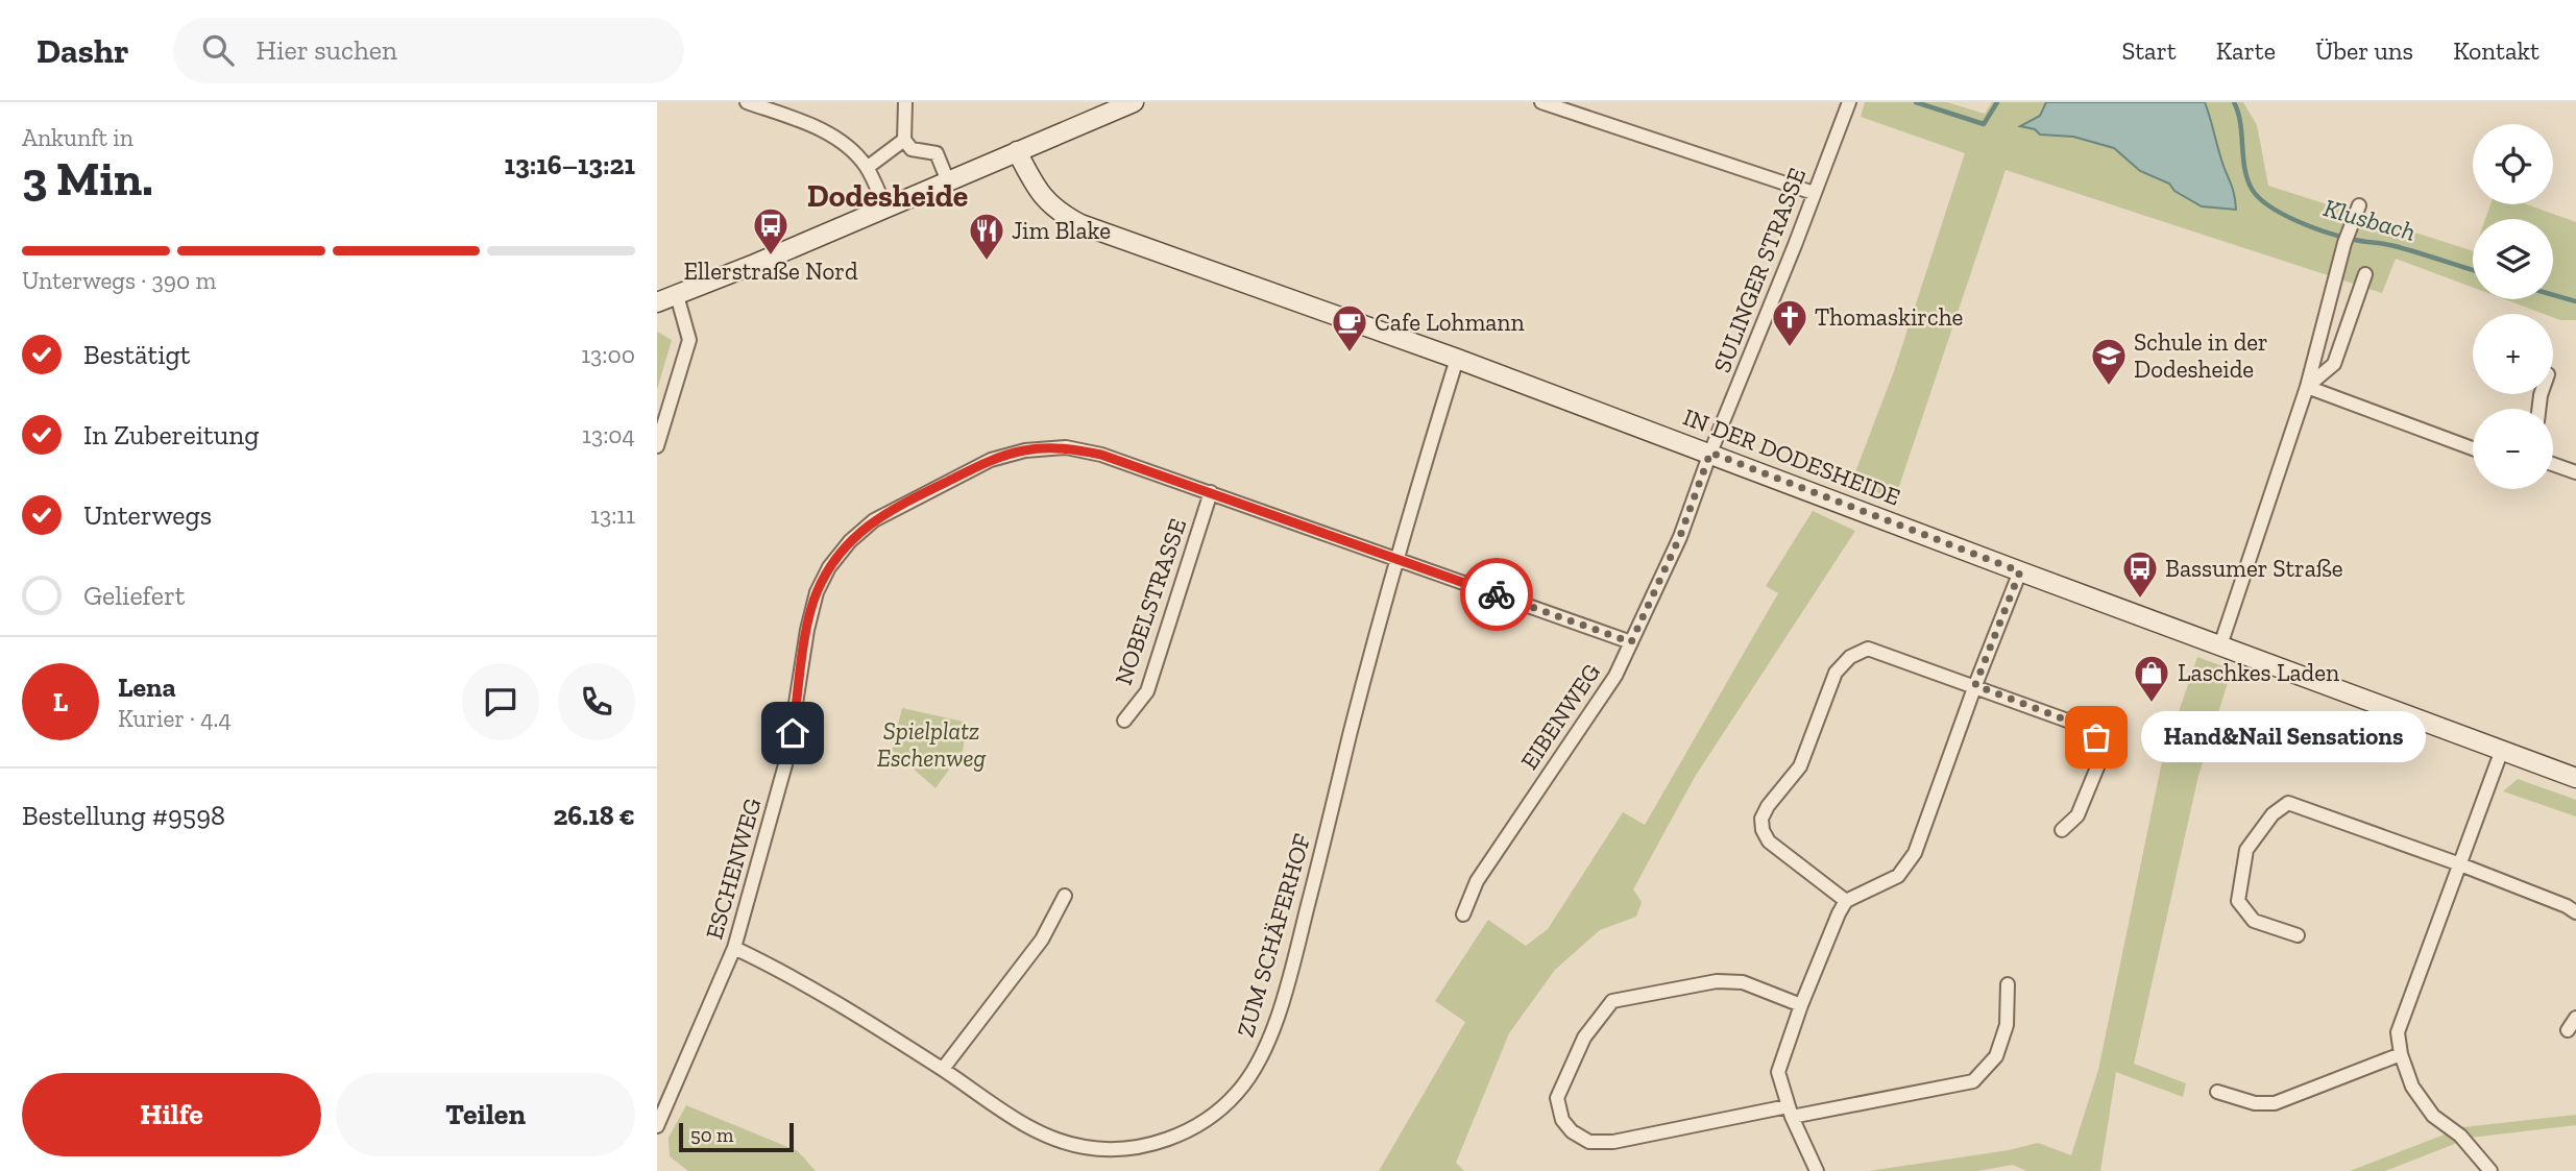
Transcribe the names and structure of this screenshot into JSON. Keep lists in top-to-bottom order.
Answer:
{
  "streets": {
    "street": [
      "SULINGER STRASSE",
      "IN DER DODESHEIDE",
      "NOBELSTRASSE",
      "EIBENWEG",
      "ESCHENWEG",
      "ZUM SCHÄFERHOF"
    ]
  },
  "crossings": [
    ["SULINGER STRASSE", "IN DER DODESHEIDE"],
    ["SULINGER STRASSE", "EIBENWEG"],
    ["IN DER DODESHEIDE", "EIBENWEG"],
    ["IN DER DODESHEIDE", "ZUM SCHÄFERHOF"],
    ["NOBELSTRASSE", "ESCHENWEG"],
    ["EIBENWEG", "ESCHENWEG"],
    ["ESCHENWEG", "ZUM SCHÄFERHOF"]
  ],
  "districts": ["Dodesheide"],
  "water": ["Klusbach"],
  "parks": ["Spielplatz Eschenweg"],
  "places": {
    "bus stop": ["Ellerstraße Nord", "Bassumer Straße"],
    "restaurant": ["Jim Blake"],
    "church": ["Thomaskirche"],
    "cafe": ["Cafe Lohmann"],
    "school or university": ["Schule in der Dodesheide"],
    "shop": ["Laschkes Laden"],
    "other": ["Hand&Nail Sensations"]
  },
  "scale_bar": "50 m",
  "page": {
    "header": "Dashr",
    "search": "Hier suchen",
    "nav": [
      "Start",
      "Karte",
      "Über uns",
      "Kontakt"
    ],
    "heading": ["3 Min.", "Ankunft in", "13:16–13:21"],
    "panel": [
      "Lena",
      "Kurier · 4.4",
      "Bestellung #9598",
      "26.18 €"
    ],
    "map_buttons": ["+", "−"],
    "bar": "Unterwegs · 390 m",
    "list": [
      ["Bestätigt", "13:00"],
      ["In Zubereitung", "13:04"],
      ["Unterwegs", "13:11"],
      "Geliefert"
    ],
    "round": "L",
    "bubble": "Hand&Nail Sensations",
    "buttons": ["Hilfe", "Teilen"],
    "scale": "50 m"
  }
}
